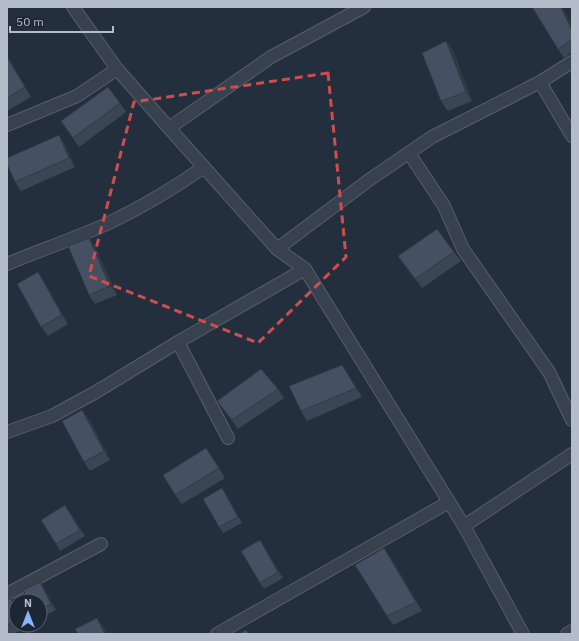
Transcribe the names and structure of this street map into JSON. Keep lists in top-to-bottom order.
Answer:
{
  "scale_bar": "50 m",
  "north": "top"
}
